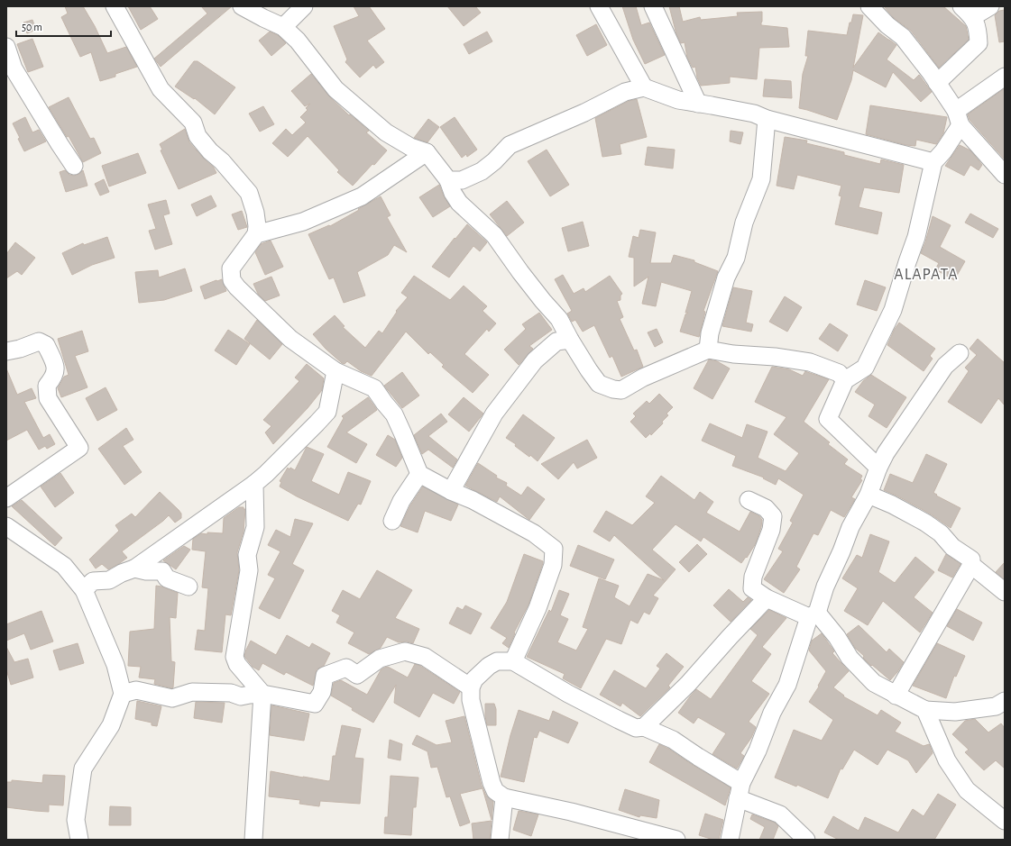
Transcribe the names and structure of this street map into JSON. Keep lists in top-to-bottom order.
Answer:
{
  "districts": ["ALAPATA"],
  "scale_bar": "50 m"
}
